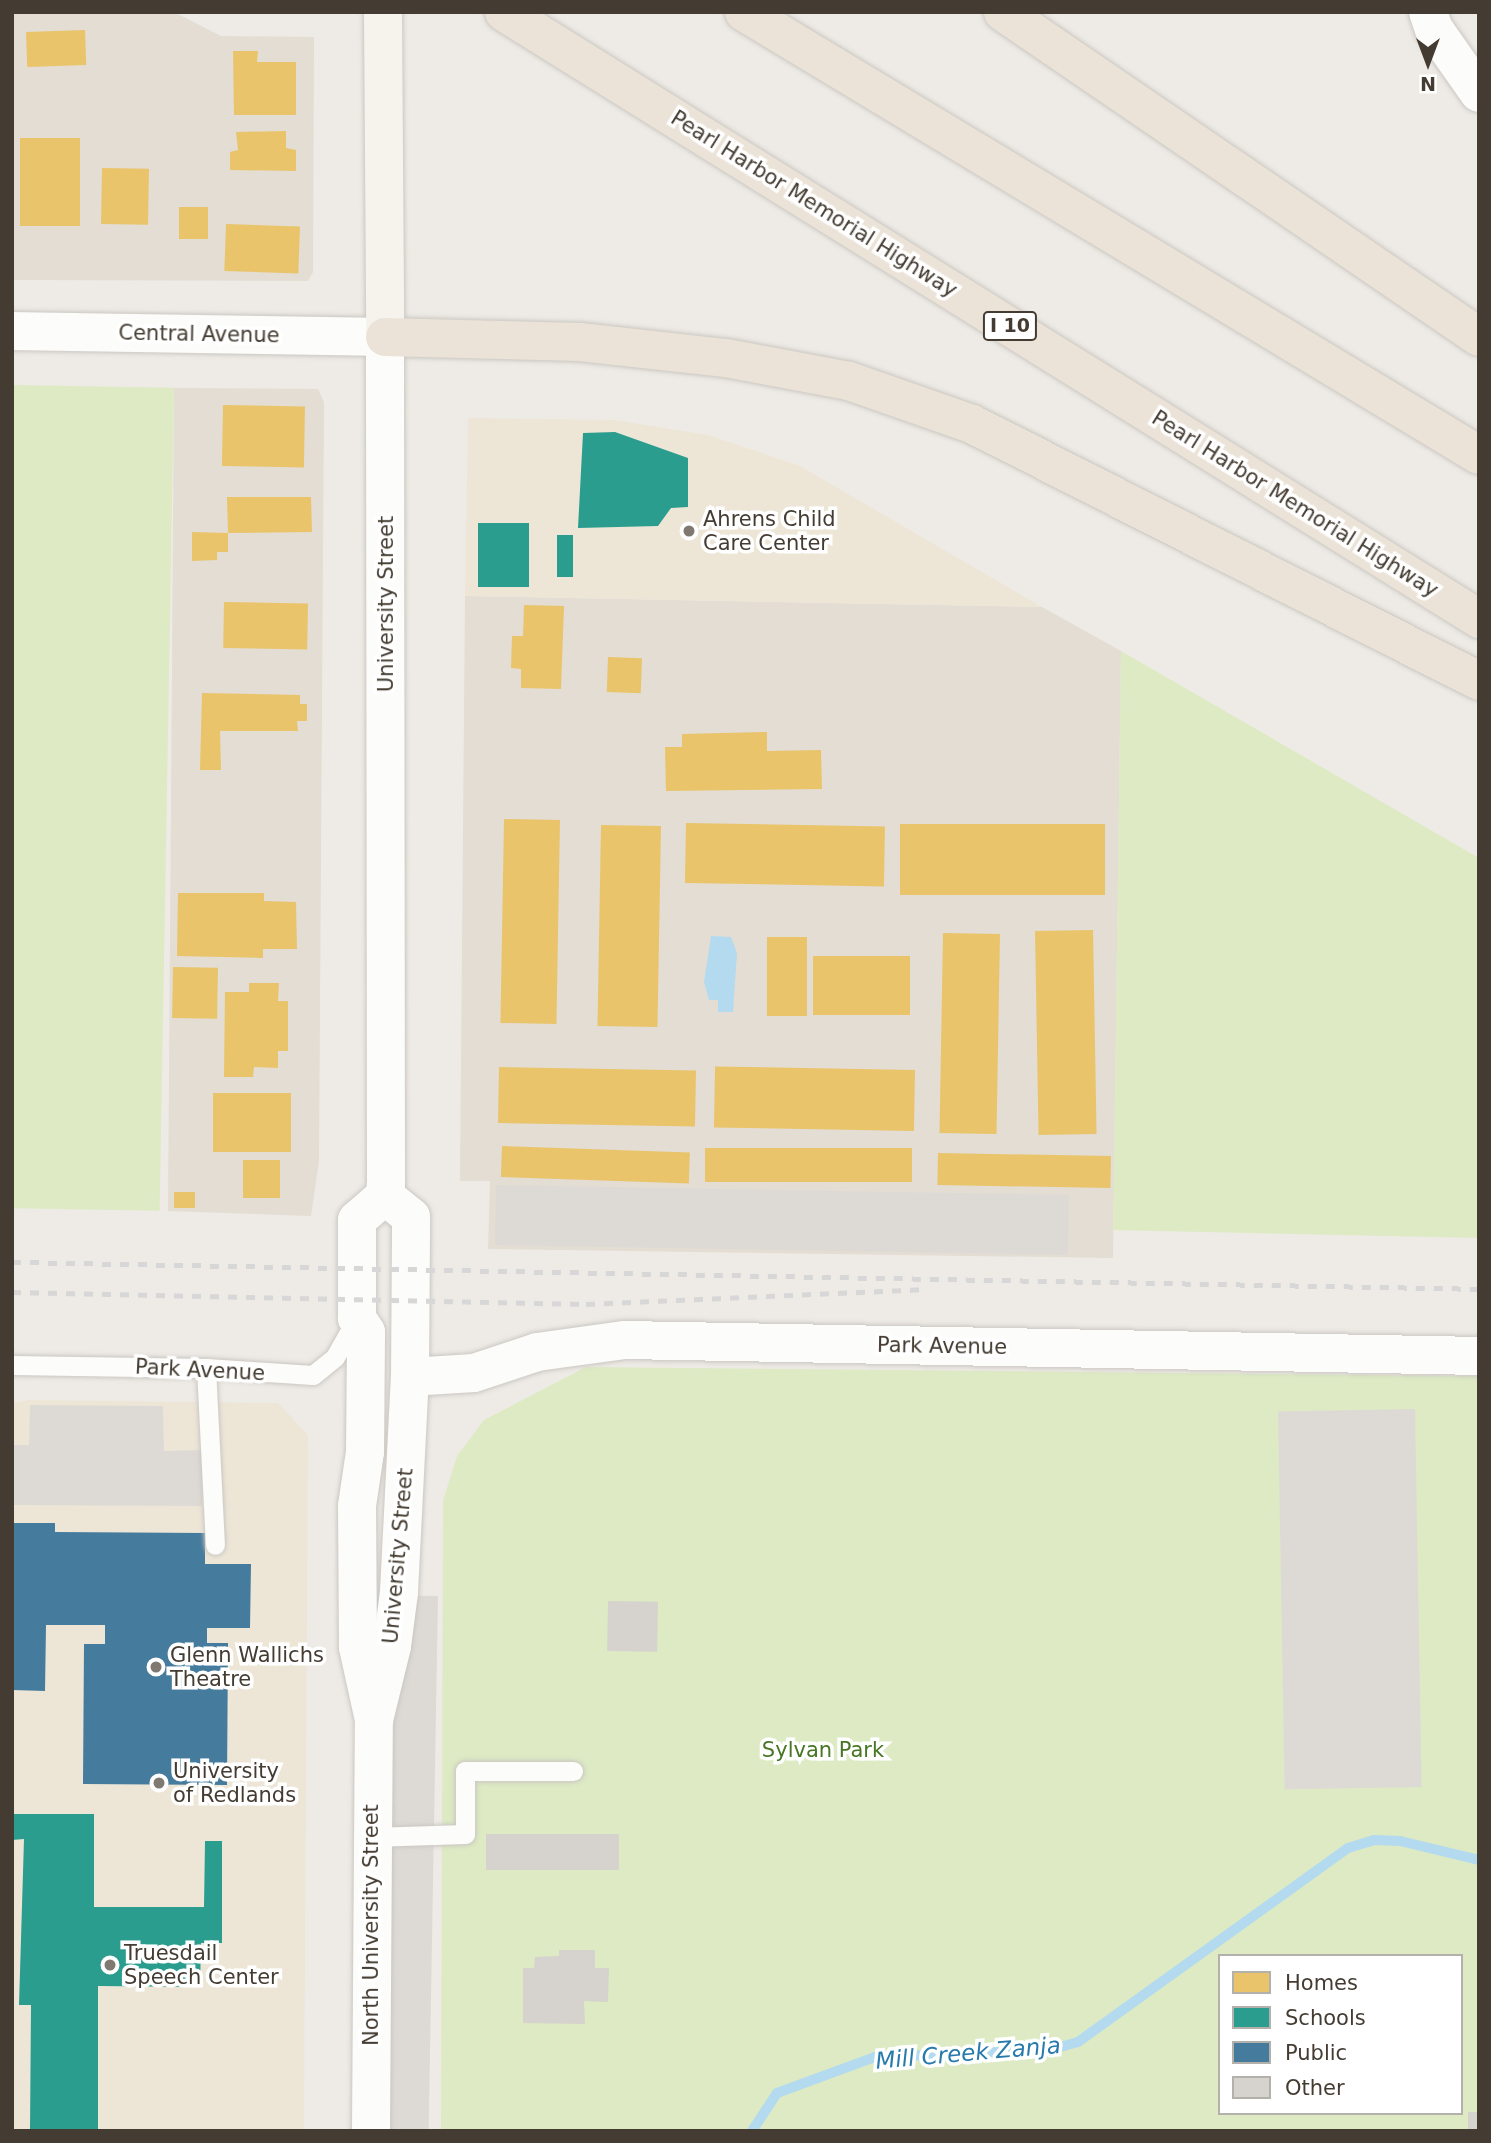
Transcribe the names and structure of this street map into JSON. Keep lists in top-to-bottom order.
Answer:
{
  "streets": {
    "highway": ["Pearl Harbor Memorial Highway", "I 10"],
    "main road": ["University Street"],
    "street": ["Central Avenue", "Park Avenue", "North University Street"]
  },
  "crossings": [
    ["Central Avenue", "University Street"],
    ["University Street", "Park Avenue"],
    ["University Street", "North University Street"]
  ],
  "water": ["Mill Creek Zanja"],
  "parks": ["Sylvan Park"],
  "places": [
    "Ahrens Child Care Center",
    "Glenn Wallichs Theatre",
    "University of Redlands",
    "Truesdail Speech Center"
  ],
  "legend": [
    "Homes",
    "Schools",
    "Public",
    "Other"
  ],
  "north": "bottom"
}
